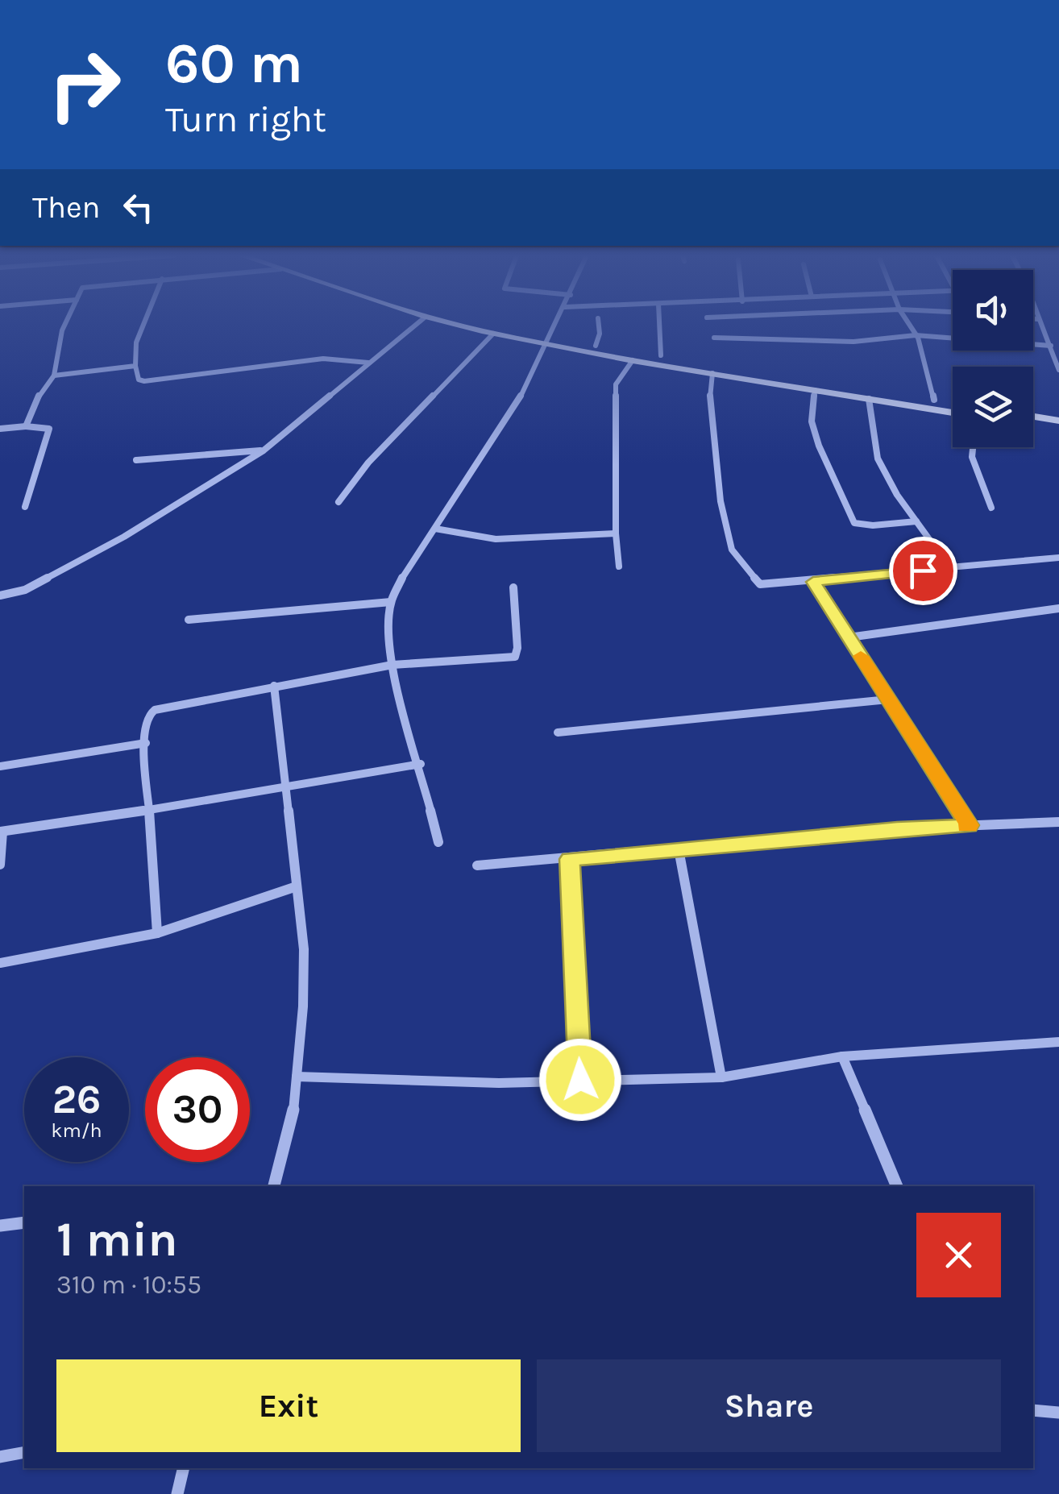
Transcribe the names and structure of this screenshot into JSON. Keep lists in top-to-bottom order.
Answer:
{
  "page": {
    "turn": ["60 m", "Turn right"],
    "then": "Then",
    "speed": "26 km/h",
    "limit": "30",
    "heading": ["1 min", "310 m · 10:55"],
    "buttons": ["Exit", "Share"]
  }
}
